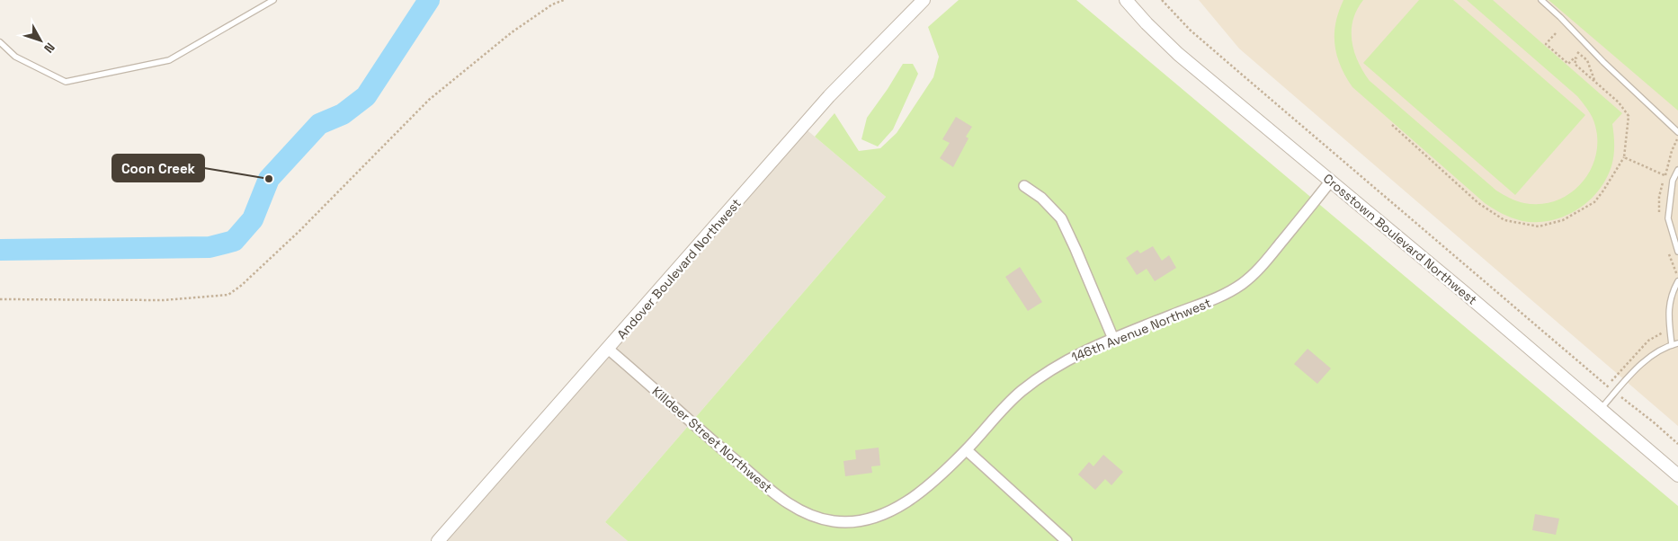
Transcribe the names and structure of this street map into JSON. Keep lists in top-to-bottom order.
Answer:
{
  "streets": {
    "street": [
      "Crosstown Boulevard Northwest",
      "Andover Boulevard Northwest",
      "146th Avenue Northwest",
      "Killdeer Street Northwest"
    ]
  },
  "crossings": [
    ["Crosstown Boulevard Northwest", "146th Avenue Northwest"],
    ["Andover Boulevard Northwest", "Killdeer Street Northwest"],
    ["146th Avenue Northwest", "Killdeer Street Northwest"]
  ],
  "places": ["Coon Creek"],
  "north": "bottom right"
}
